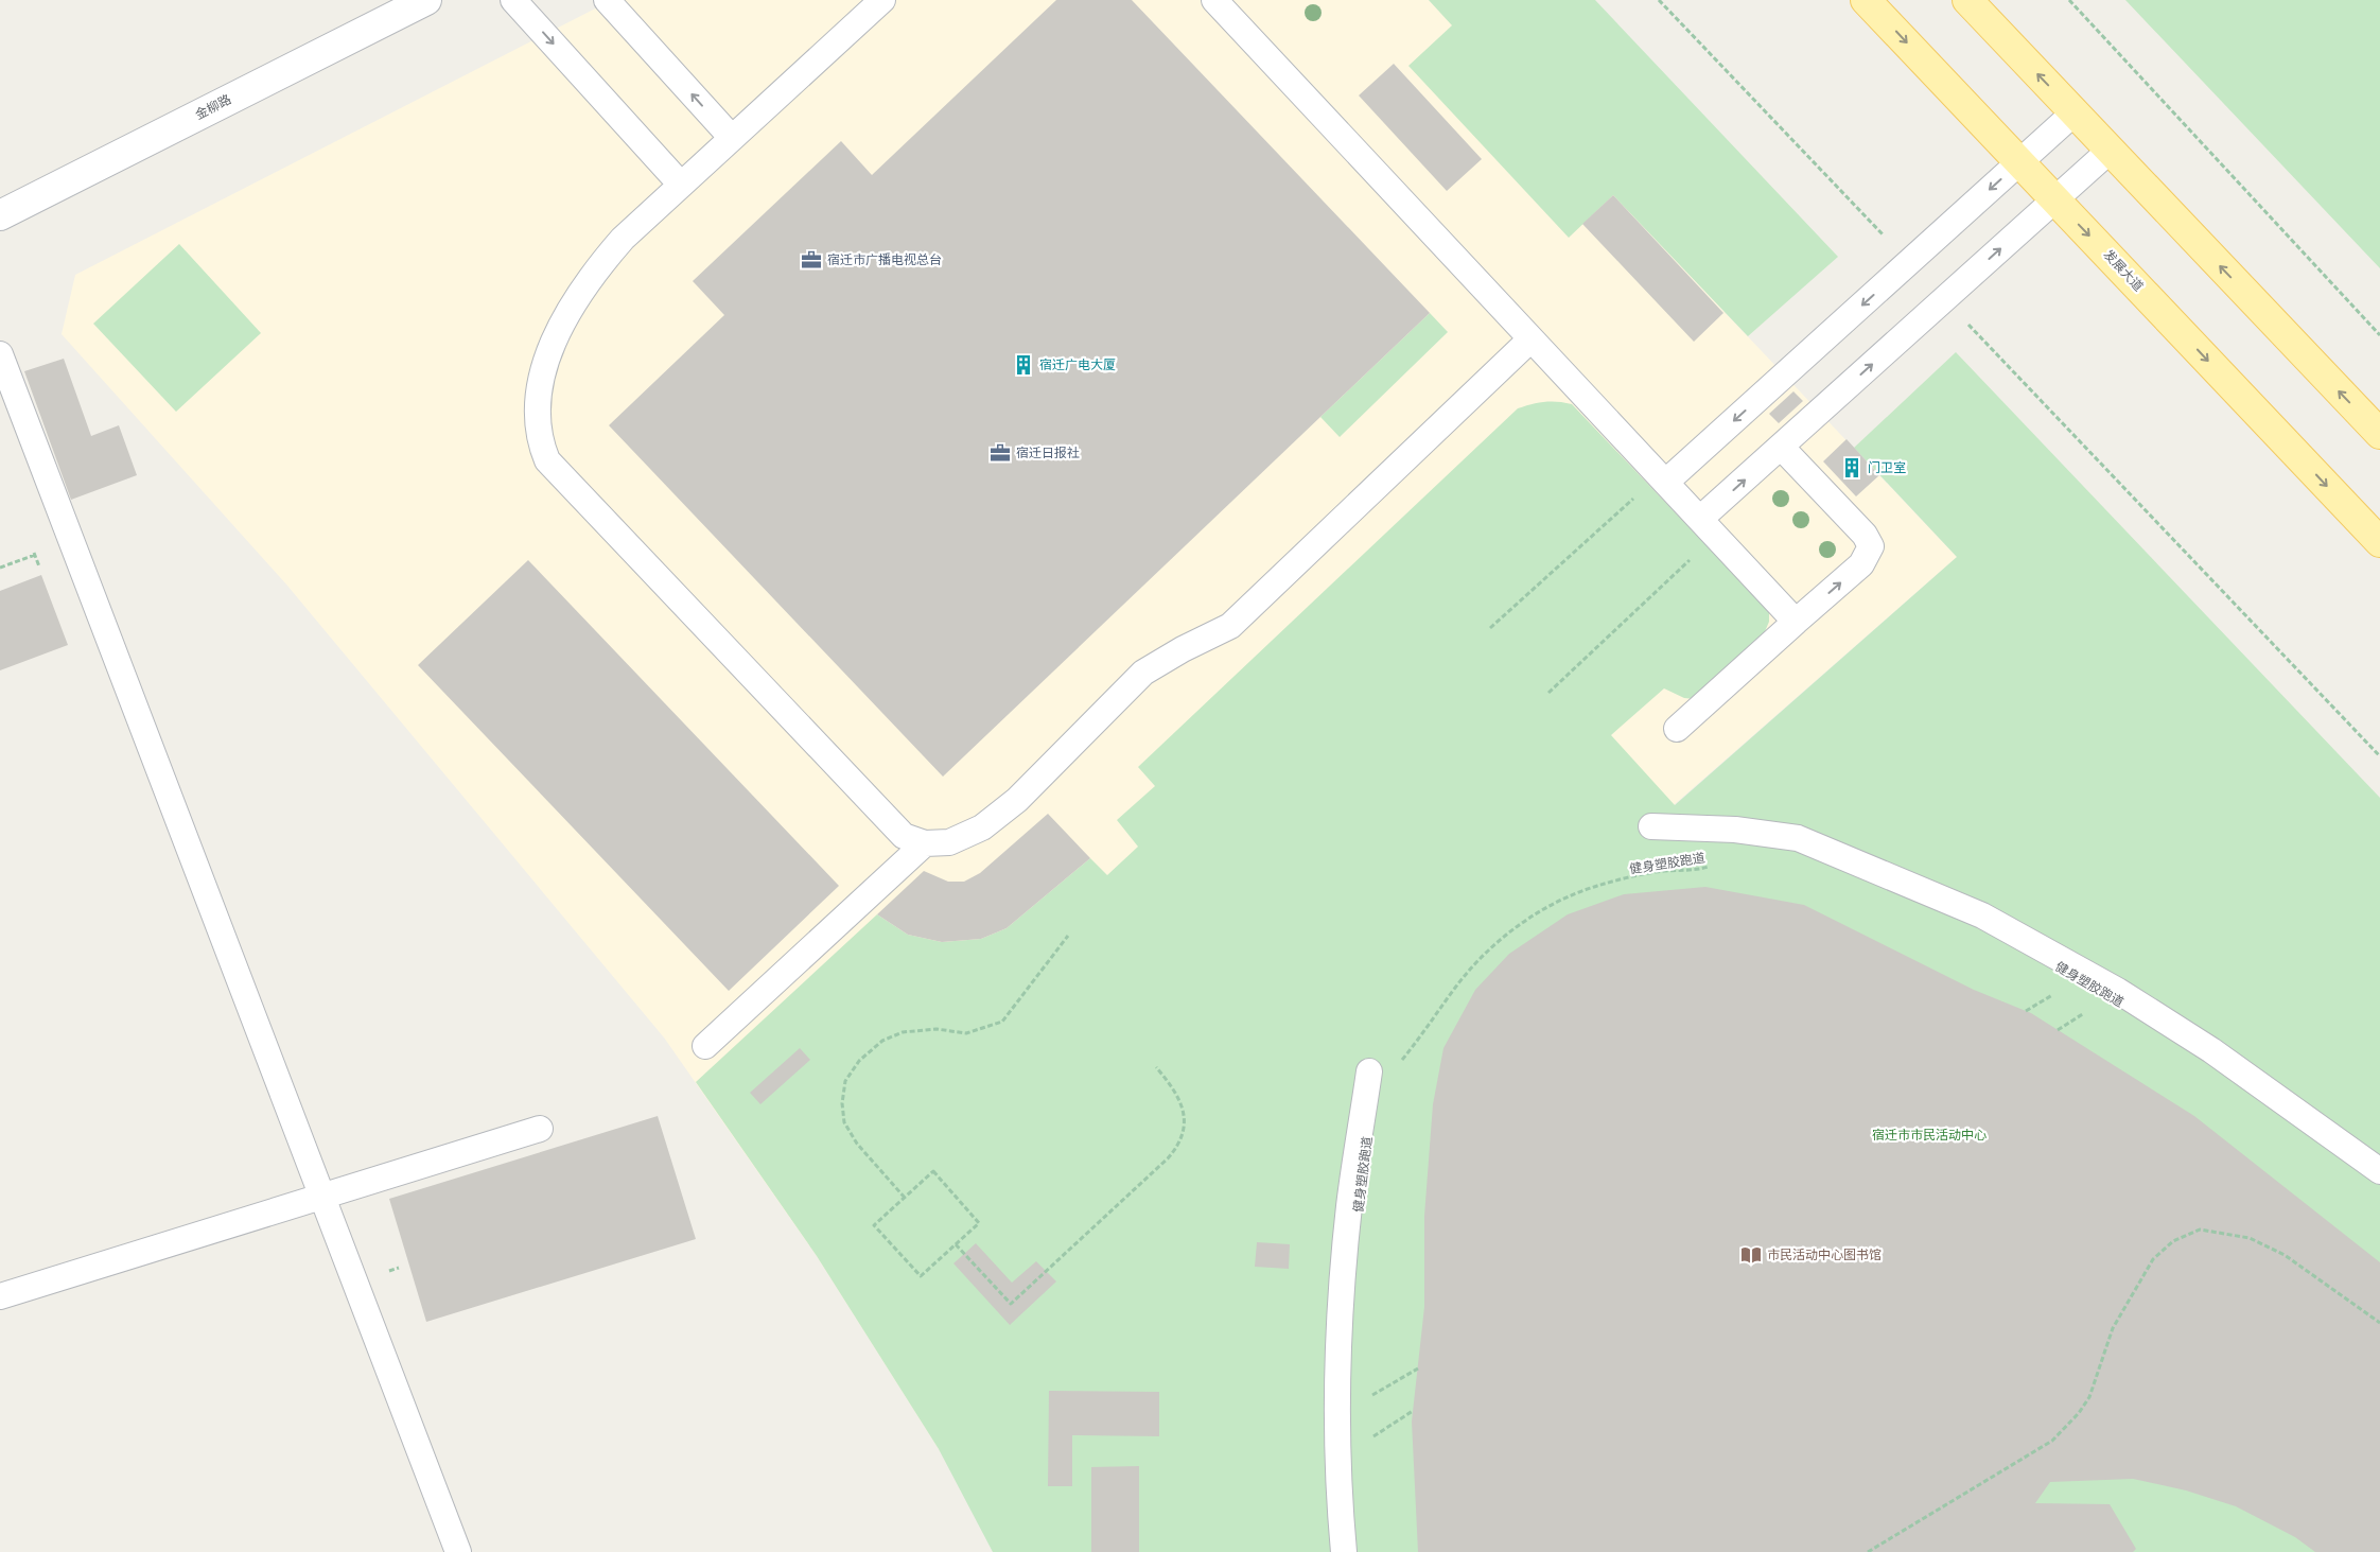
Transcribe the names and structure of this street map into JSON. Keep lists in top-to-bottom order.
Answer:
{
  "streets": {
    "main road": ["发展大道"],
    "street": ["金柳路"],
    "path": ["健身塑胶跑道"]
  },
  "parks": ["宿迁市市民活动中心"],
  "places": {
    "office": ["宿迁市广播电视总台", "宿迁日报社"],
    "building": ["宿迁广电大厦", "门卫室"],
    "library": ["市民活动中心图书馆"]
  }
}
